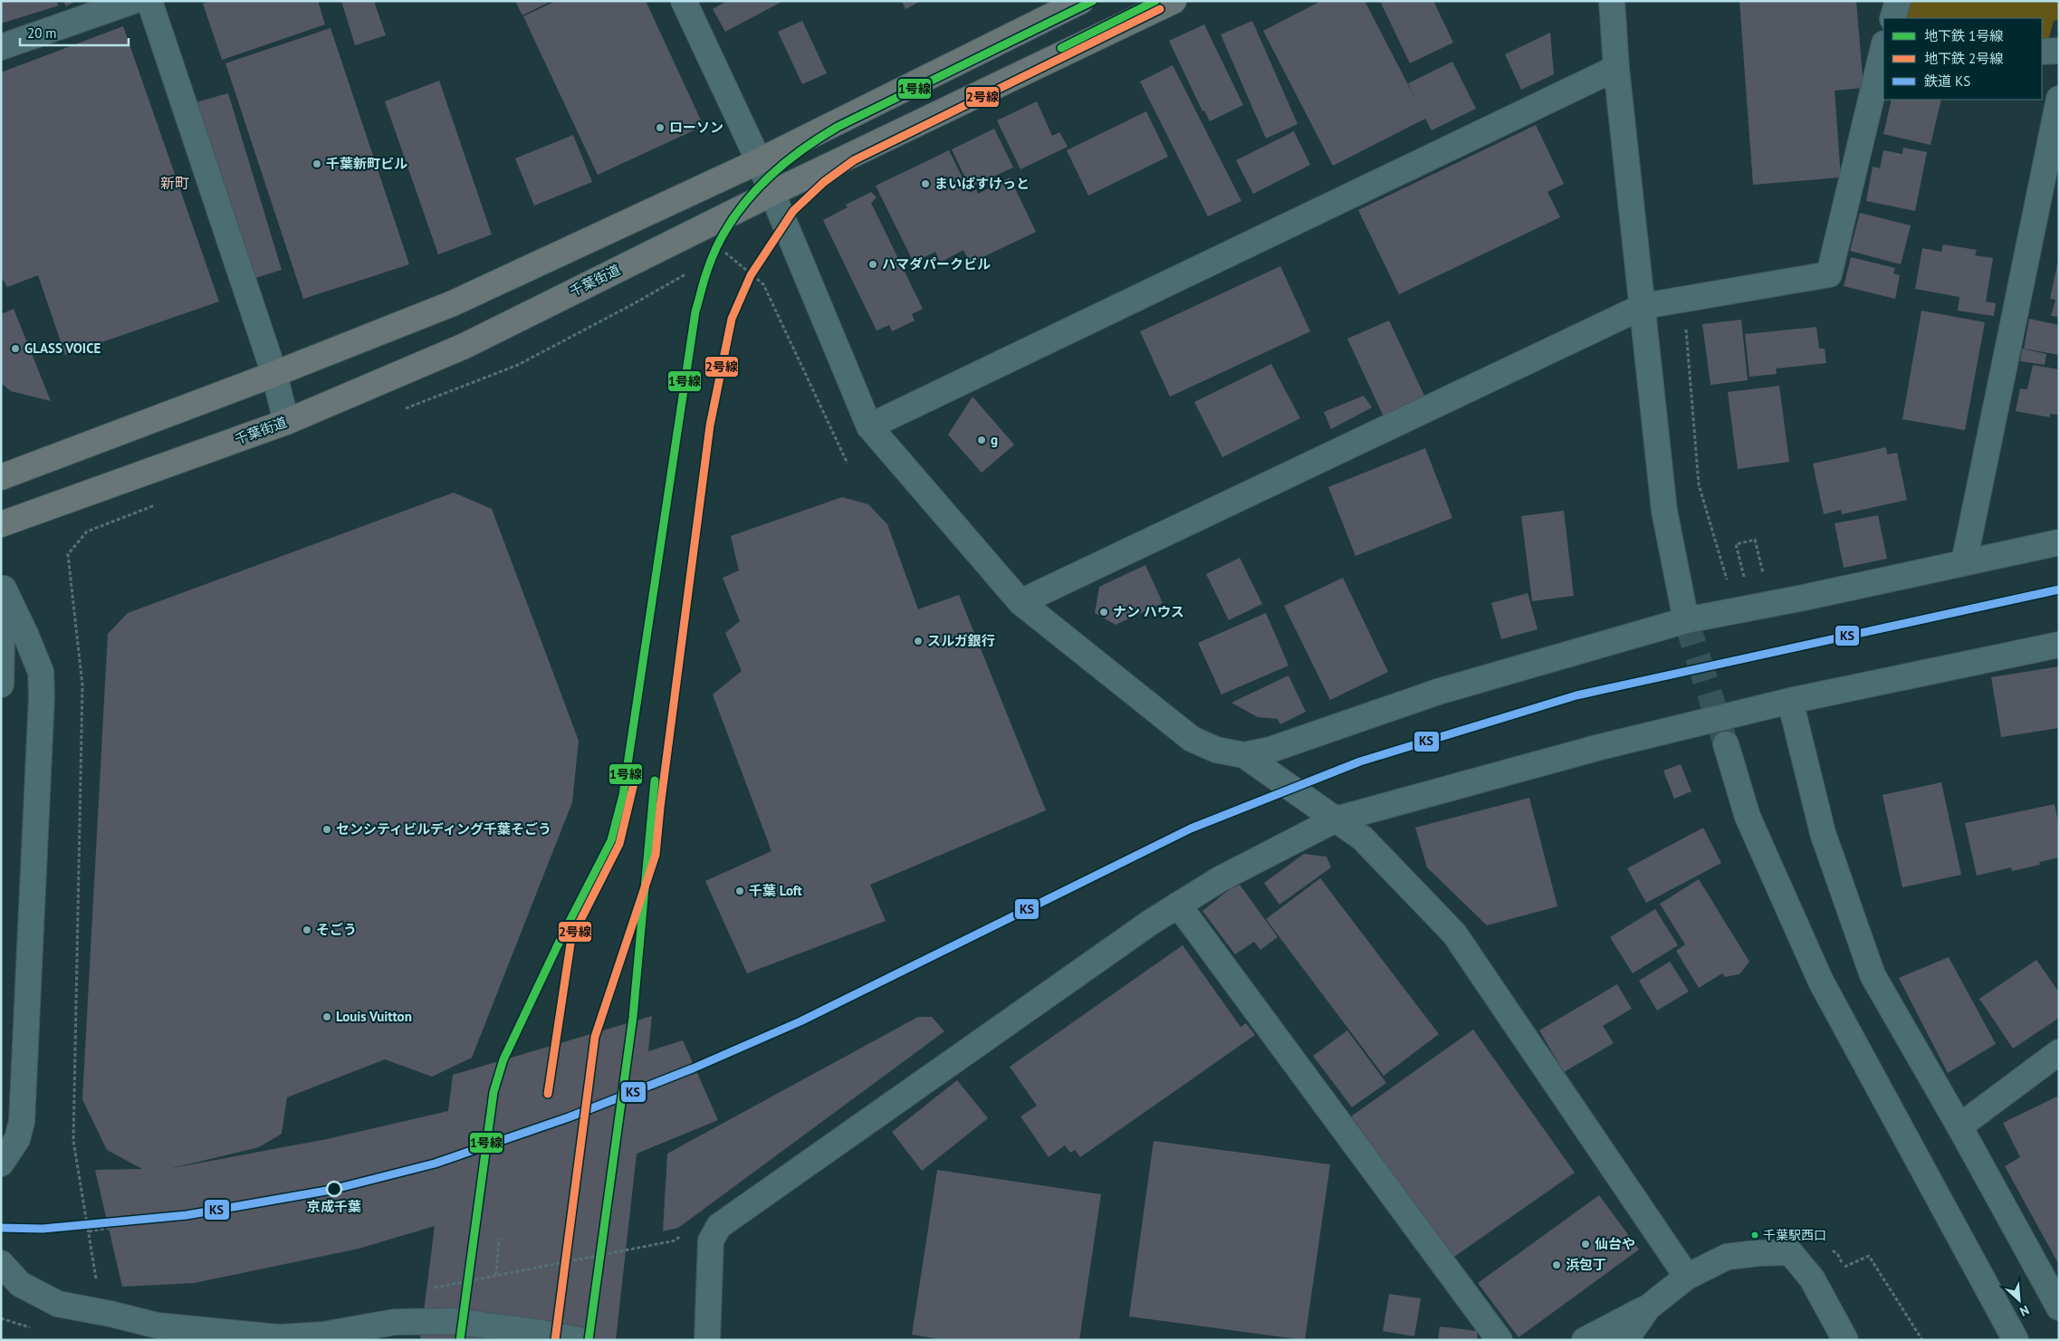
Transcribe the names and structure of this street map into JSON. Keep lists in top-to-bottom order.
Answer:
{
  "streets": {
    "highway": ["千葉街道"]
  },
  "districts": ["新町"],
  "places": [
    "ローソン",
    "千葉新町ビル",
    "まいばすけっと",
    "ハマダパークビル",
    "GLASS VOICE",
    "g",
    "ナン ハウス",
    "スルガ銀行",
    "センシティビルディング千葉そごう",
    "千葉 Loft",
    "そごう",
    "Louis Vuitton",
    "京成千葉",
    "千葉駅西口",
    "仙台や",
    "浜包丁"
  ],
  "lines": ["metro line 1号線", "metro line 2号線", "rail line KS"],
  "legend": ["地下鉄 1号線", "地下鉄 2号線", "鉄道 KS"],
  "scale_bar": "20 m",
  "north": "bottom right"
}
